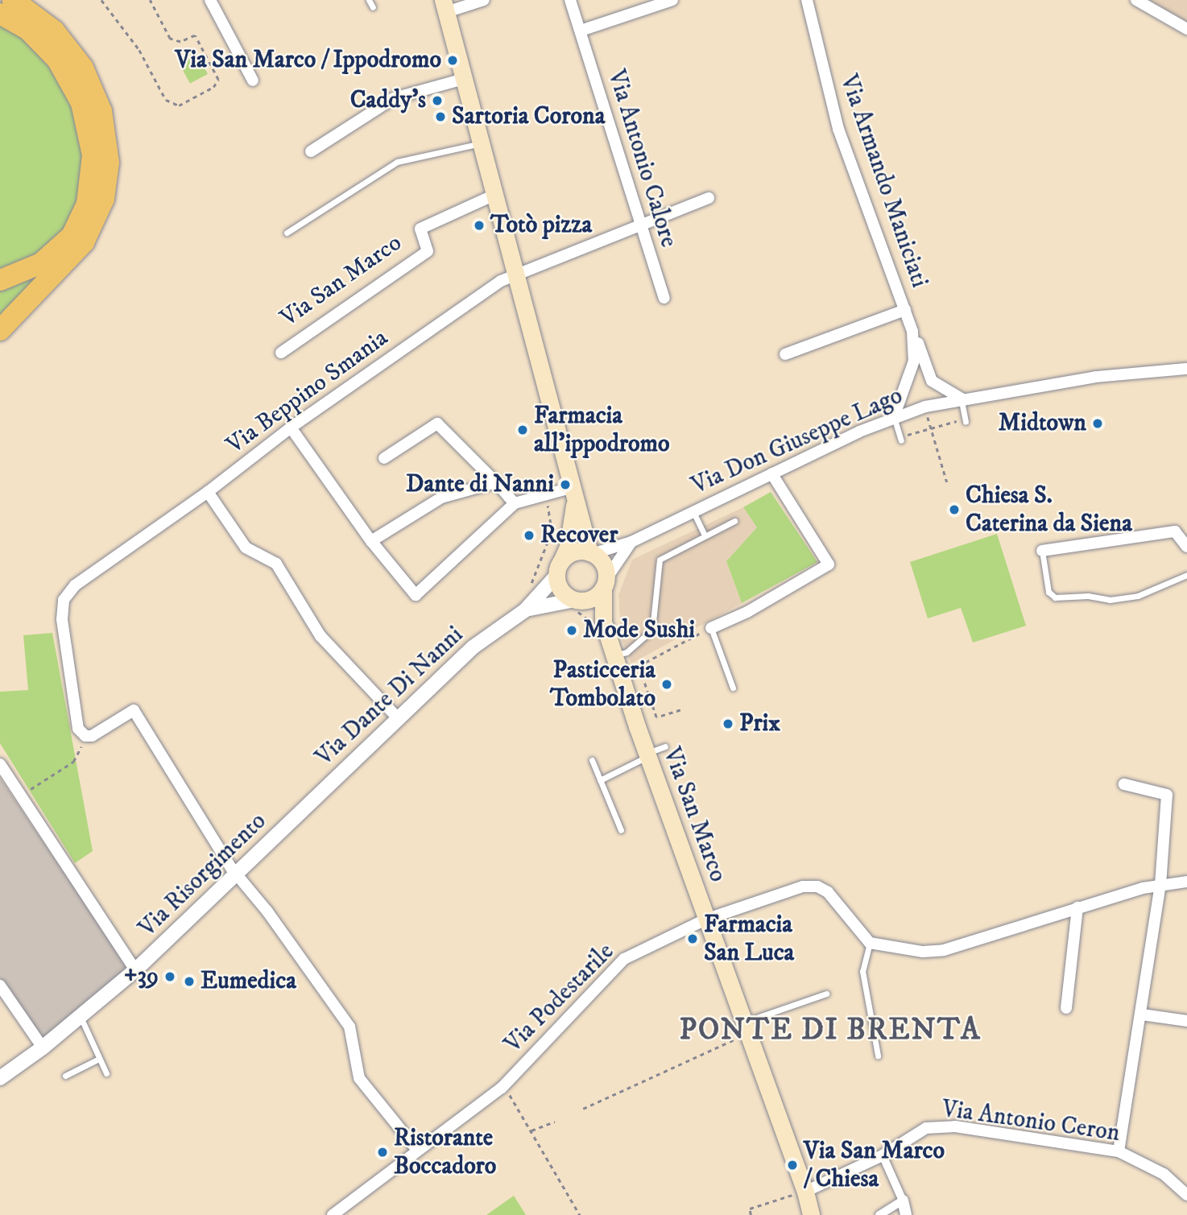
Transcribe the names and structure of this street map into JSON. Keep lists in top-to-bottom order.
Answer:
{
  "streets": {
    "main road": ["Via San Marco"],
    "street": [
      "Via Antonio Calore",
      "Via Armando Maniciati",
      "Via Beppino Smania",
      "Via Don Giuseppe Lago",
      "Via Dante Di Nanni",
      "Via Risorgimento",
      "Via Podestarile",
      "Via Antonio Ceron"
    ]
  },
  "crossings": [
    ["Via Antonio Calore", "Via Beppino Smania"],
    ["Via Armando Maniciati", "Via Don Giuseppe Lago"],
    ["Via San Marco", "Via Don Giuseppe Lago"],
    ["Via San Marco", "Via Dante Di Nanni"],
    ["Via San Marco", "Via Podestarile"],
    ["Via San Marco", "Via Antonio Ceron"],
    ["Via Don Giuseppe Lago", "Via Dante Di Nanni"],
    ["Via Dante Di Nanni", "Via Risorgimento"]
  ],
  "districts": ["PONTE DI BRENTA"],
  "places": [
    "Via San Marco / Ippodromo",
    "Caddy's",
    "Sartoria Corona",
    "Totò pizza",
    "Midtown",
    "Farmacia all'ippodromo",
    "Dante di Nanni",
    "Chiesa S. Caterina da Siena",
    "Recover",
    "Mode Sushi",
    "Pasticceria Tombolato",
    "Prix",
    "Farmacia San Luca",
    "+39",
    "Eumedica",
    "Ristorante Boccadoro",
    "Via San Marco / Chiesa"
  ]
}
